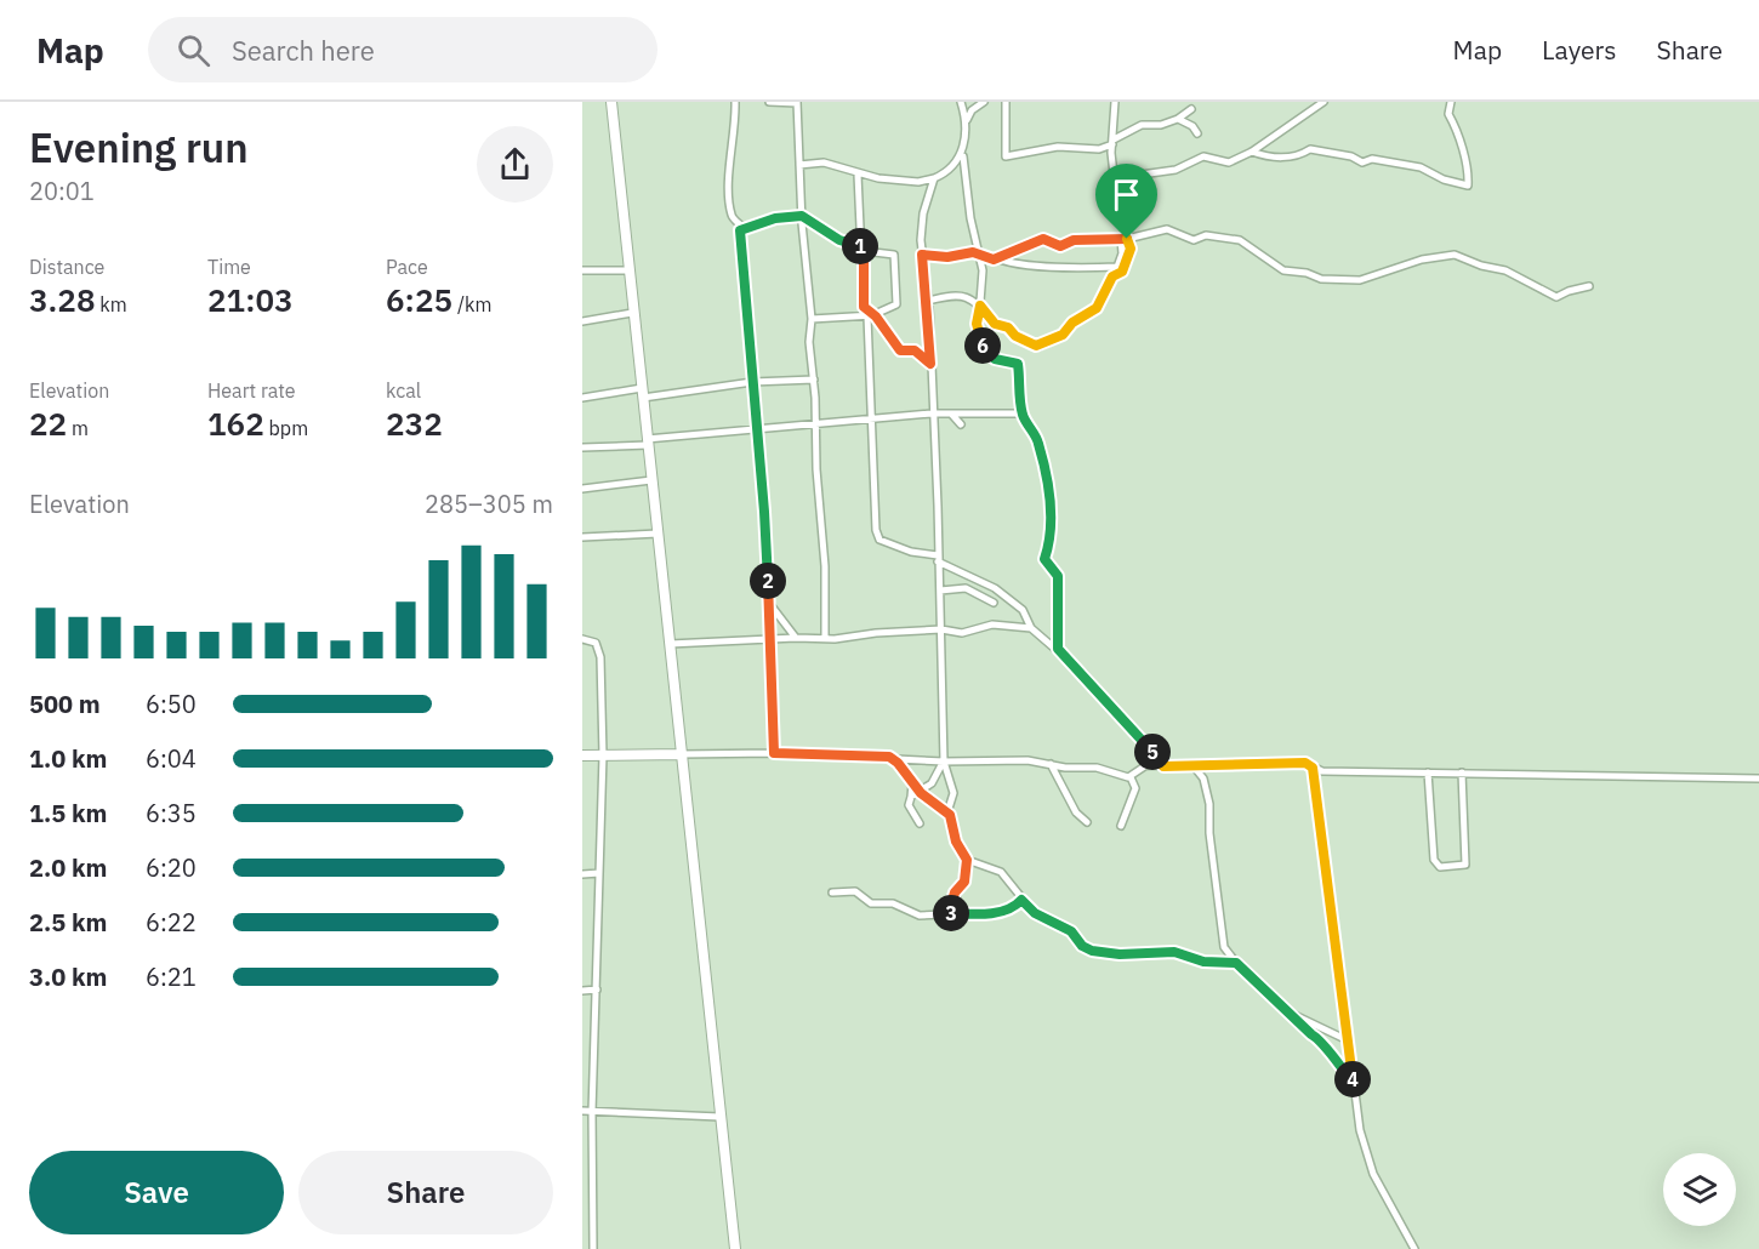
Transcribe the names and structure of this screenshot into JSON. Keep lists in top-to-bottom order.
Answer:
{
  "page": {
    "header": "Map",
    "search": "Search here",
    "nav": ["Map", "Layers", "Share"],
    "heading": ["Evening run", "20:01"],
    "stats": [
      ["Distance", "3.28 km"],
      ["Time", "21:03"],
      ["Pace", "6:25 /km"],
      ["Elevation", "22 m"],
      ["Heart rate", "162 bpm"],
      ["kcal", "232"]
    ],
    "pins": [
      "1",
      "6",
      "2",
      "5",
      "3",
      "4"
    ],
    "chart": ["Elevation", "285–305 m"],
    "list": [
      {
        "name": "500 m",
        "note": "6:50"
      },
      {
        "name": "1.0 km",
        "note": "6:04"
      },
      {
        "name": "1.5 km",
        "note": "6:35"
      },
      {
        "name": "2.0 km",
        "note": "6:20"
      },
      {
        "name": "2.5 km",
        "note": "6:22"
      },
      {
        "name": "3.0 km",
        "note": "6:21"
      }
    ],
    "buttons": ["Save", "Share"]
  }
}
